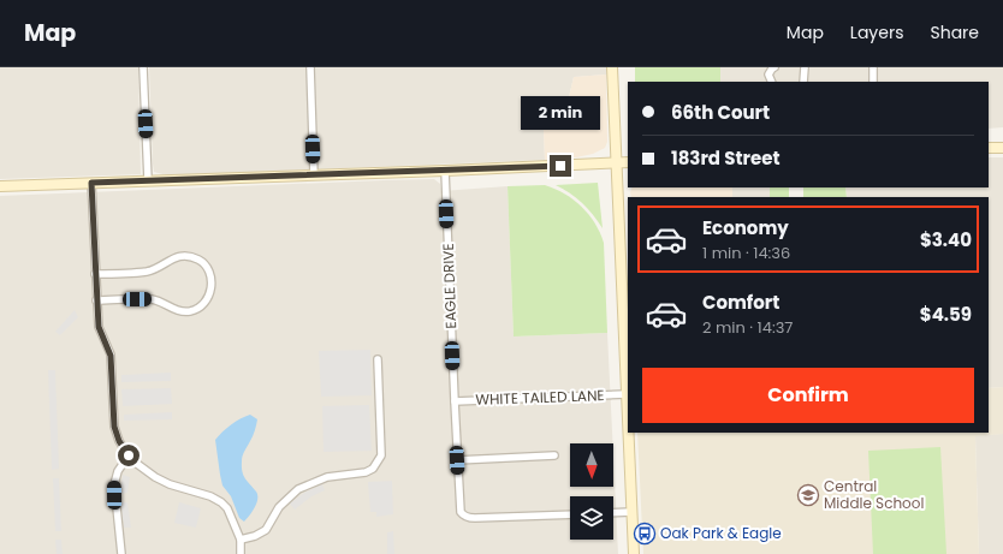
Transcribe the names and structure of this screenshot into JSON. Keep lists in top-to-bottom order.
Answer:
{
  "streets": {
    "street": ["EAGLE DRIVE", "WHITE TAILED LANE"]
  },
  "crossings": [
    ["EAGLE DRIVE", "WHITE TAILED LANE"]
  ],
  "places": {
    "school or university": ["Central Middle School"],
    "bus stop": ["Oak Park & Eagle"]
  },
  "north": "bottom",
  "page": {
    "header": "Map",
    "nav": ["Map", "Layers", "Share"],
    "banner": ["66th Court", "183rd Street"],
    "bubble": "2 min",
    "list": [
      {
        "name": "Economy",
        "note": "1 min · 14:36",
        "value": "$3.40"
      },
      {
        "name": "Comfort",
        "note": "2 min · 14:37",
        "value": "$4.59"
      }
    ],
    "buttons": "Confirm"
  }
}
